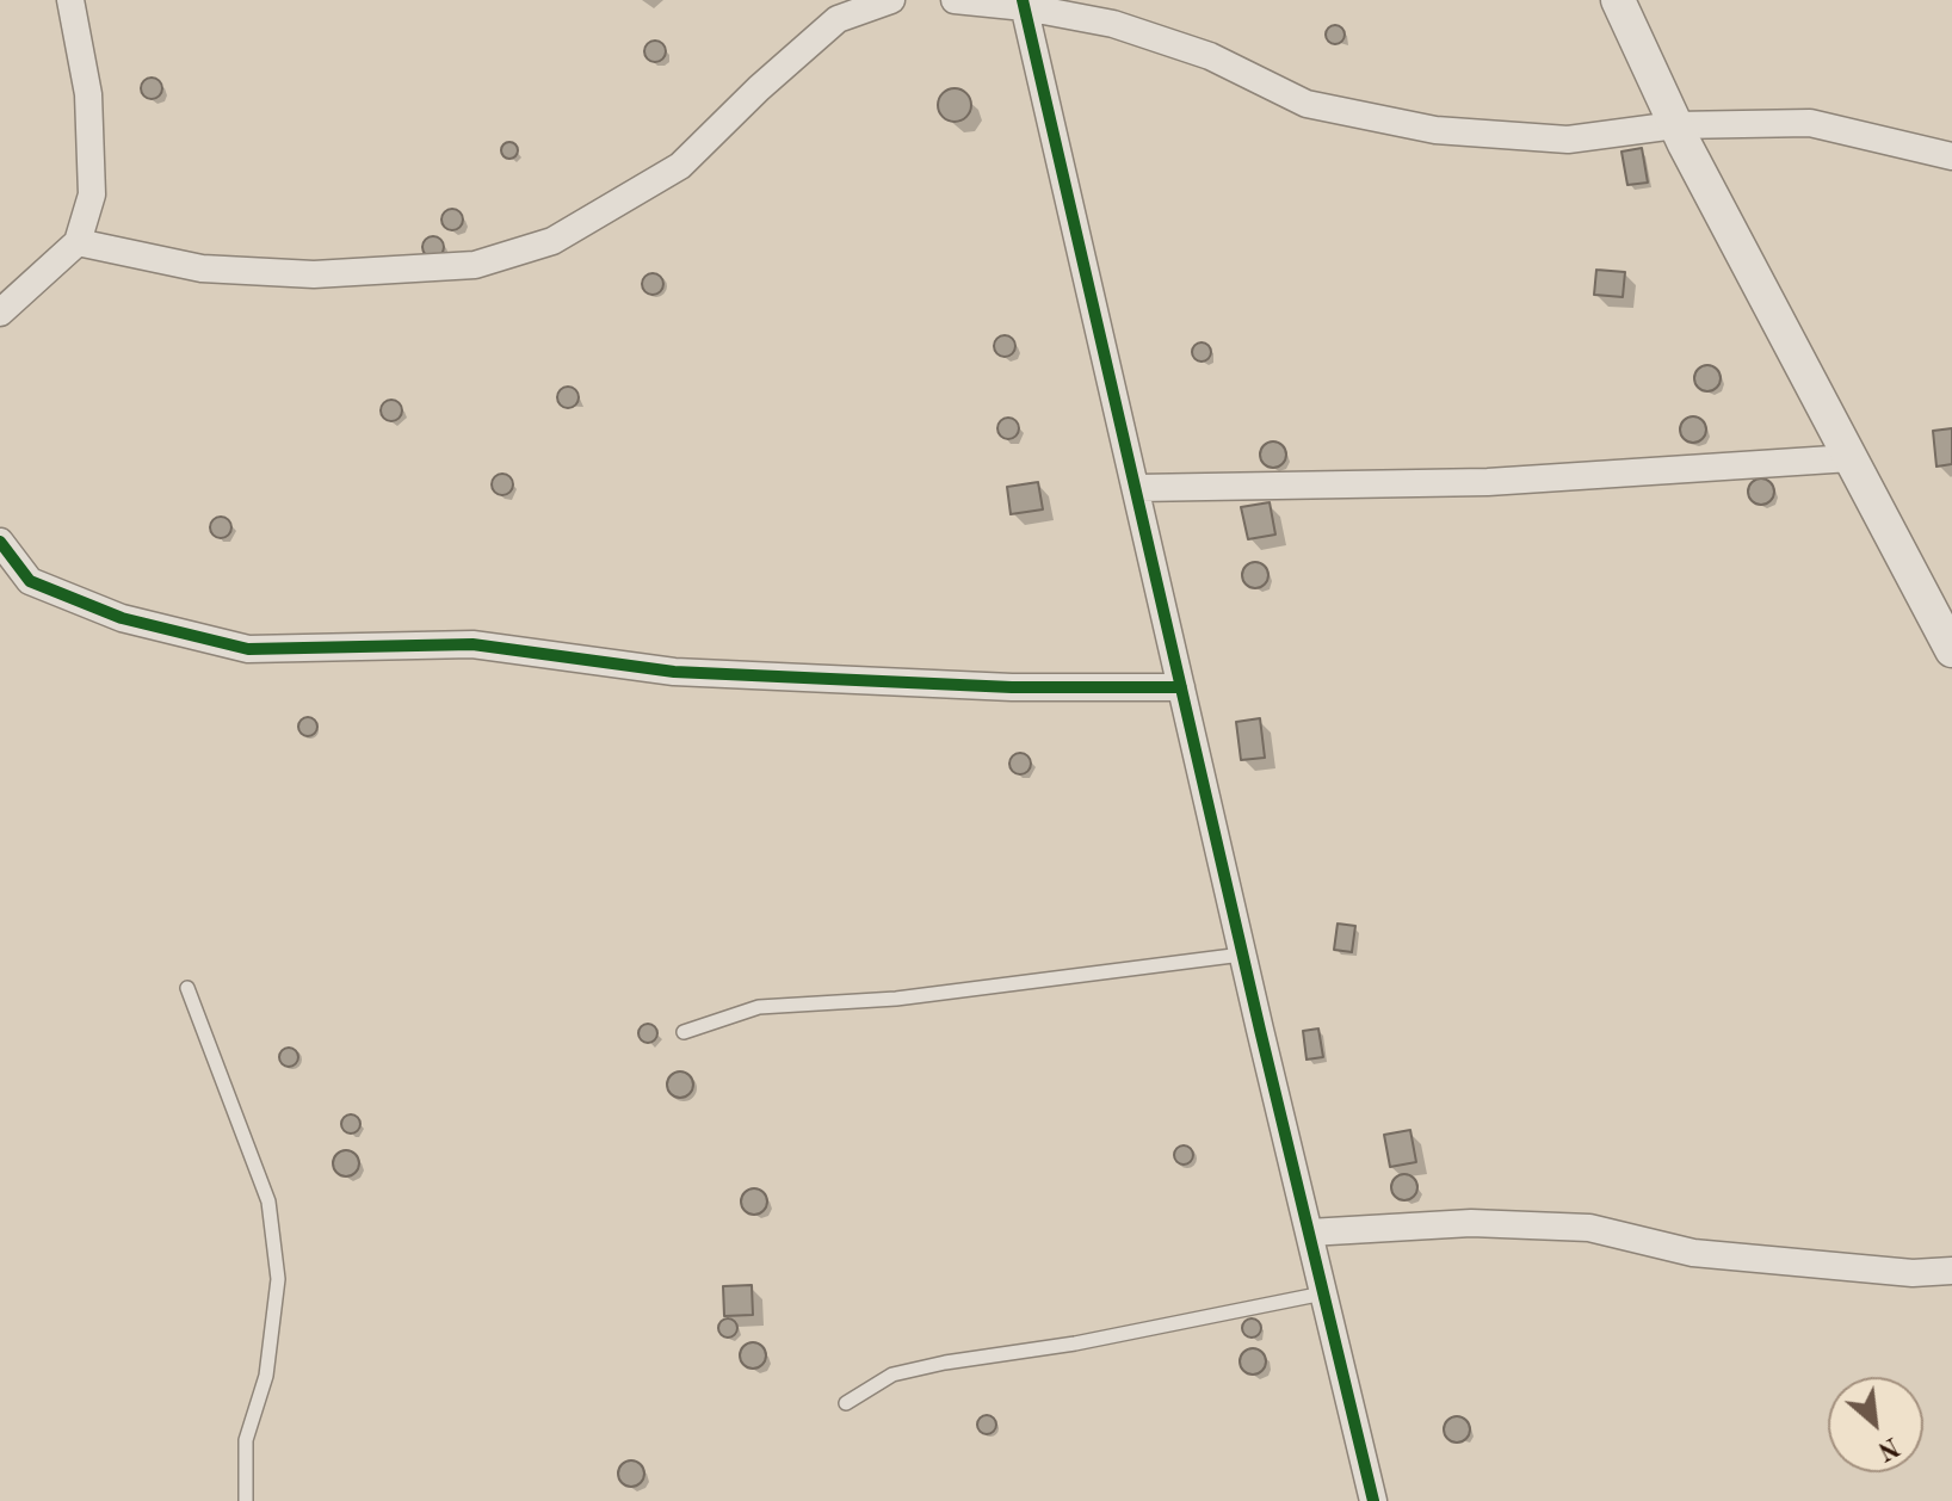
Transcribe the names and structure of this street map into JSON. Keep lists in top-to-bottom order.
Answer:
{
  "north": "bottom right"
}
